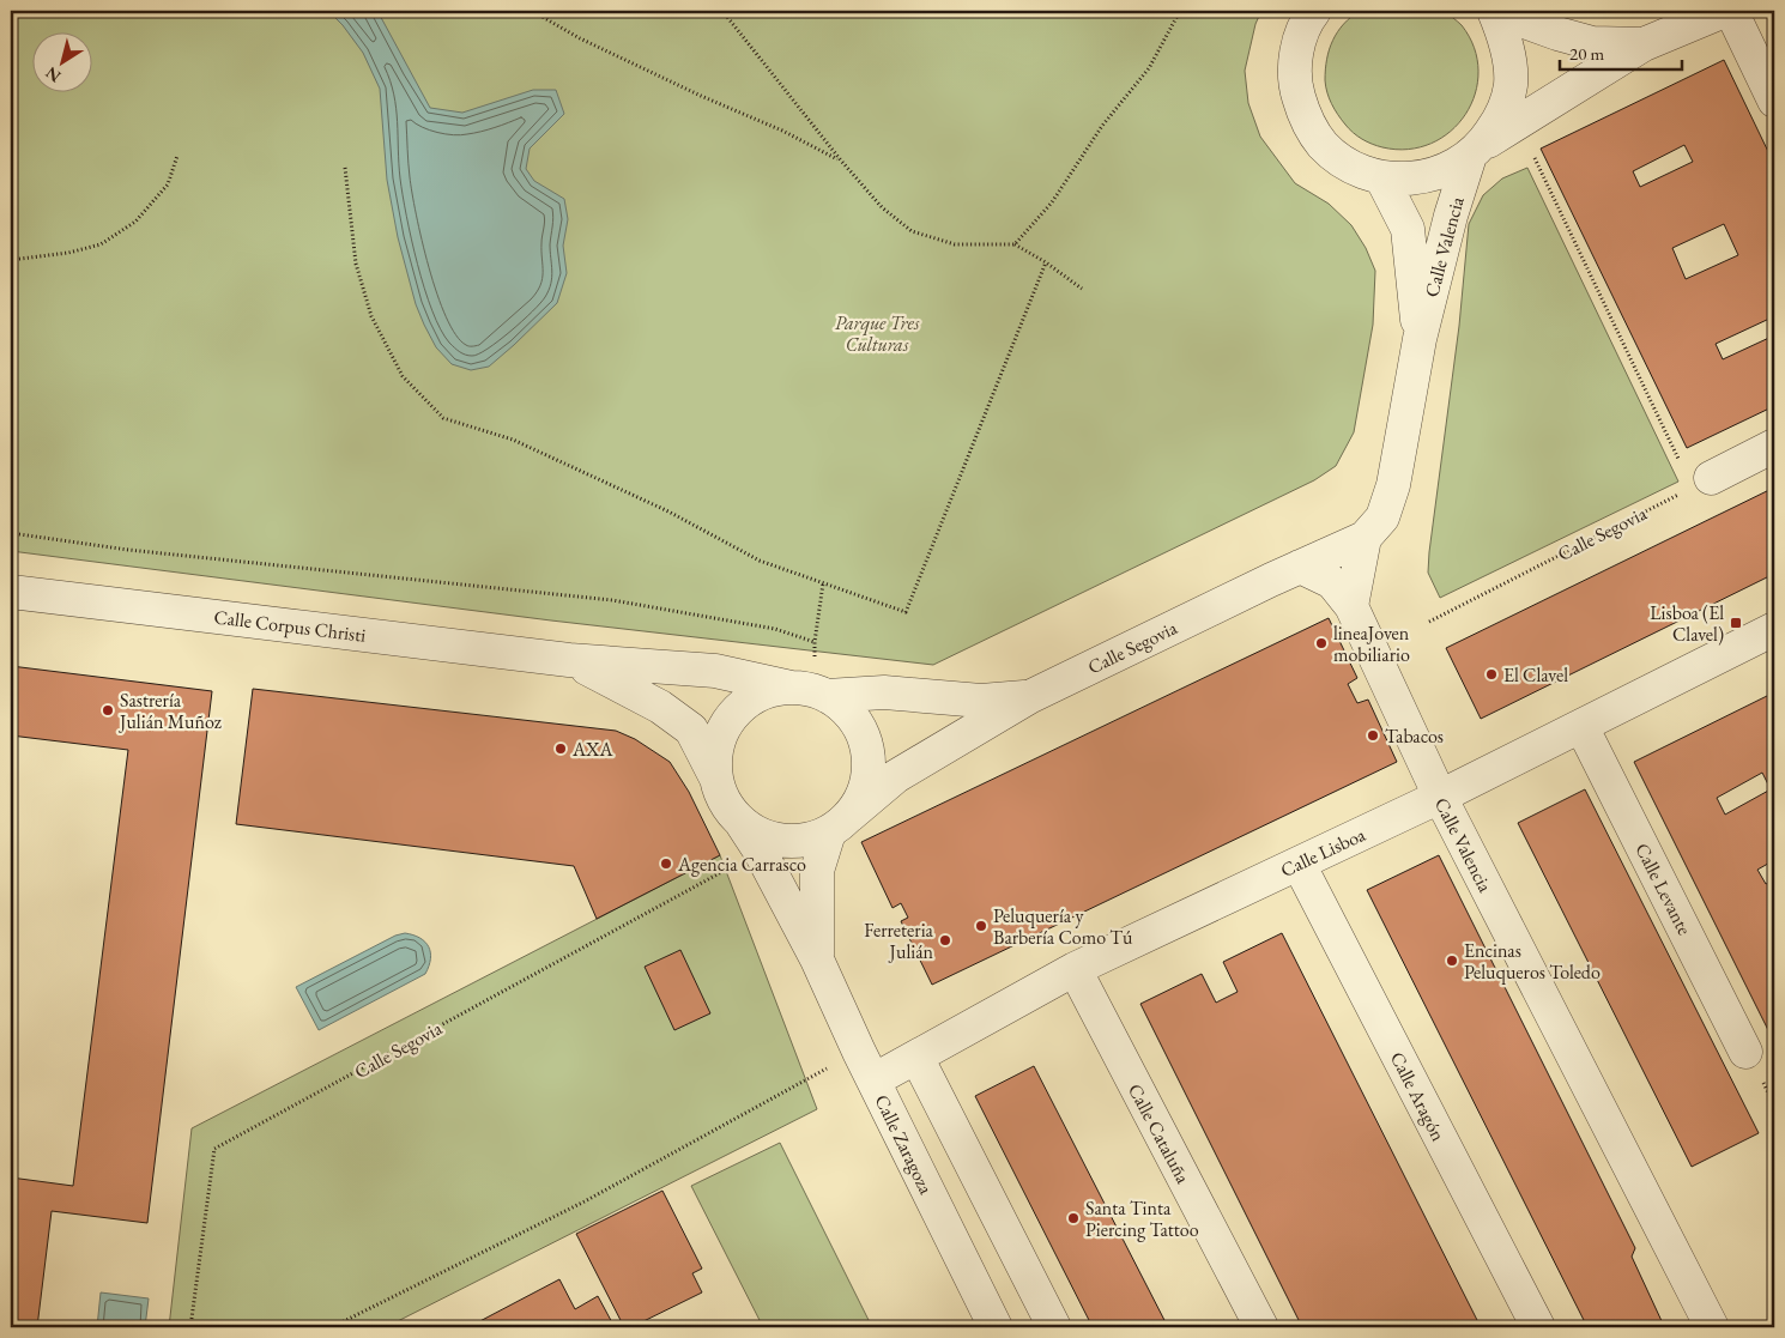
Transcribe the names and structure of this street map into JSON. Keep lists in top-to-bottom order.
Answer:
{
  "streets": {
    "street": [
      "Calle Valencia",
      "Calle Segovia",
      "Calle Corpus Christi",
      "Calle Lisboa",
      "Calle Levante",
      "Calle Aragón",
      "Calle Cataluña",
      "Calle Zaragoza"
    ]
  },
  "crossings": [
    ["Calle Valencia", "Calle Segovia"],
    ["Calle Valencia", "Calle Lisboa"],
    ["Calle Segovia", "Calle Corpus Christi"],
    ["Calle Segovia", "Calle Zaragoza"],
    ["Calle Corpus Christi", "Calle Zaragoza"],
    ["Calle Lisboa", "Calle Levante"],
    ["Calle Lisboa", "Calle Aragón"],
    ["Calle Lisboa", "Calle Cataluña"],
    ["Calle Lisboa", "Calle Zaragoza"]
  ],
  "parks": ["Parque Tres Culturas"],
  "places": {
    "transit": ["Lisboa (El Clavel)"],
    "other": [
      "lineaJoven mobiliario",
      "El Clavel",
      "Sastrería Julián Muñoz",
      "Tabacos",
      "AXA",
      "Agencia Carrasco",
      "Peluquería y Barbería Como Tú",
      "Ferreteria Julián",
      "Encinas Peluqueros Toledo",
      "Santa Tinta Piercing Tattoo"
    ]
  },
  "scale_bar": "20 m",
  "north": "bottom left"
}
